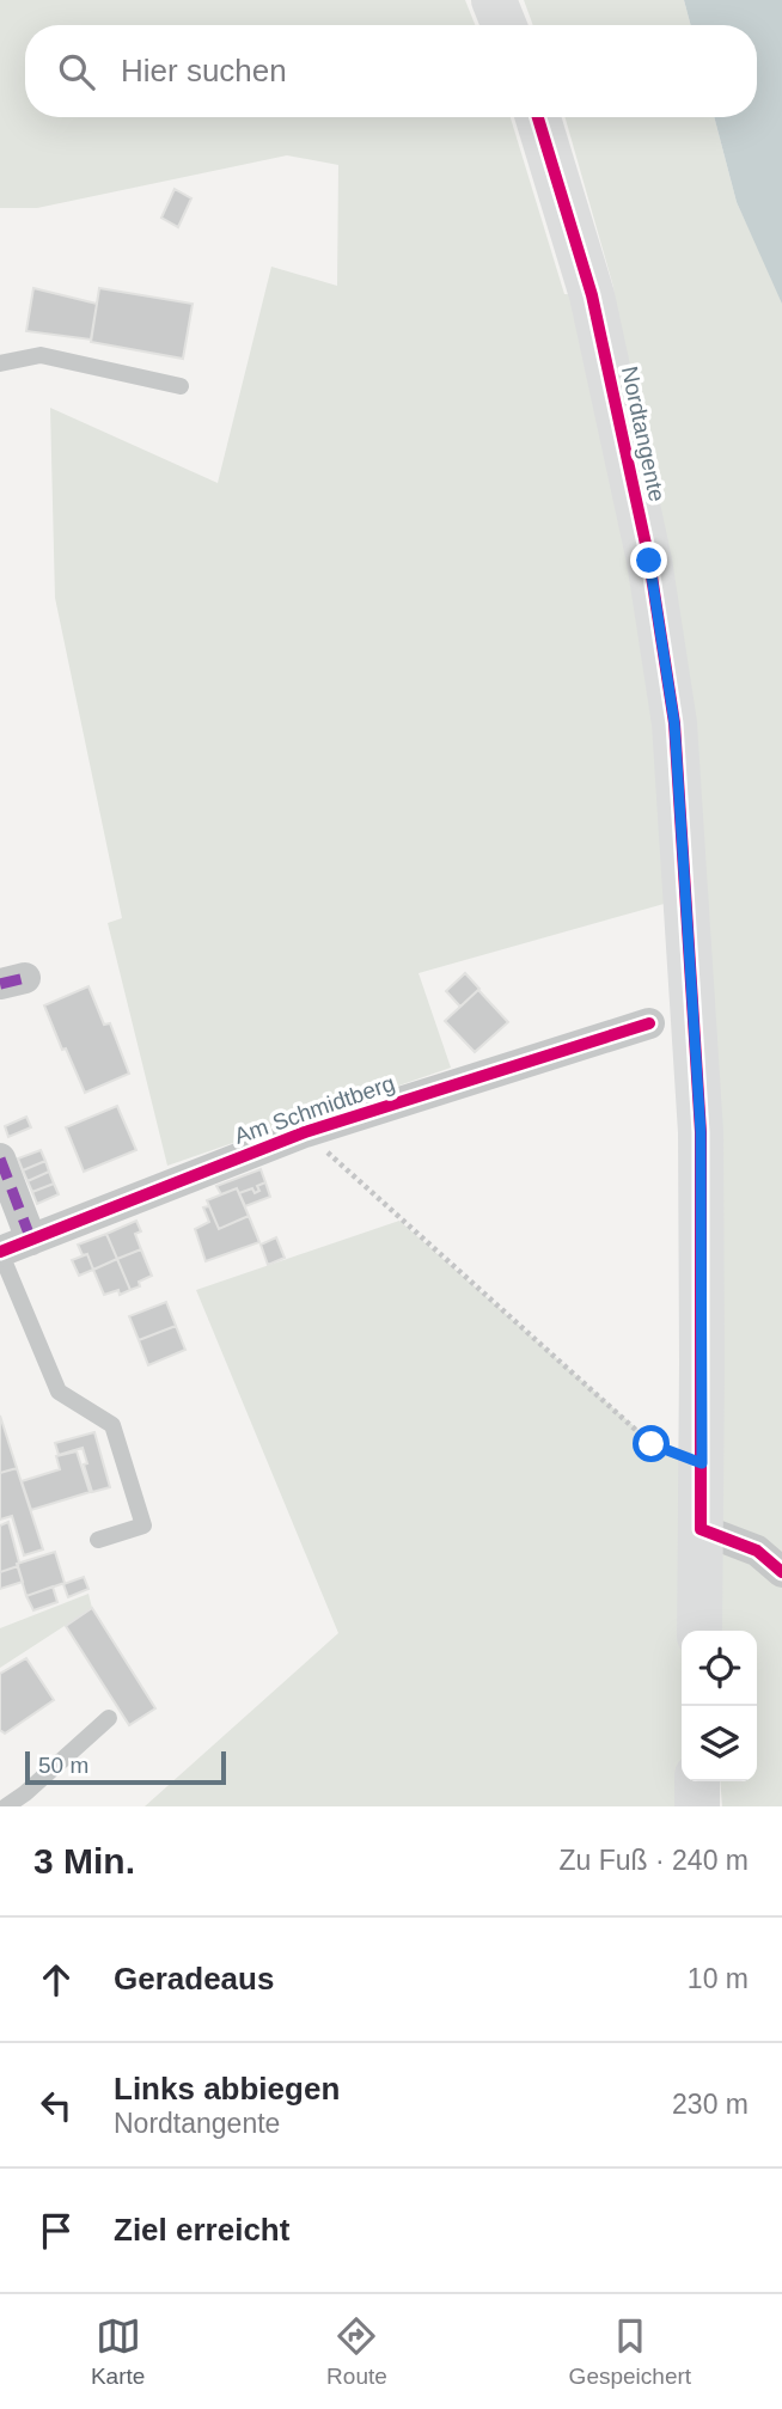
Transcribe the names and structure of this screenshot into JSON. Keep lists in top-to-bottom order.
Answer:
{
  "streets": {
    "main road": ["Nordtangente"],
    "street": ["Am Schmidtberg"]
  },
  "scale_bar": "50 m",
  "page": {
    "search": "Hier suchen",
    "scale": "50 m",
    "heading": ["3 Min.", "Zu Fuß · 240 m"],
    "list": [
      ["Geradeaus", "10 m"],
      ["Links abbiegen", "Nordtangente", "230 m"],
      "Ziel erreicht"
    ],
    "nav": ["Karte", "Route", "Gespeichert"]
  }
}
